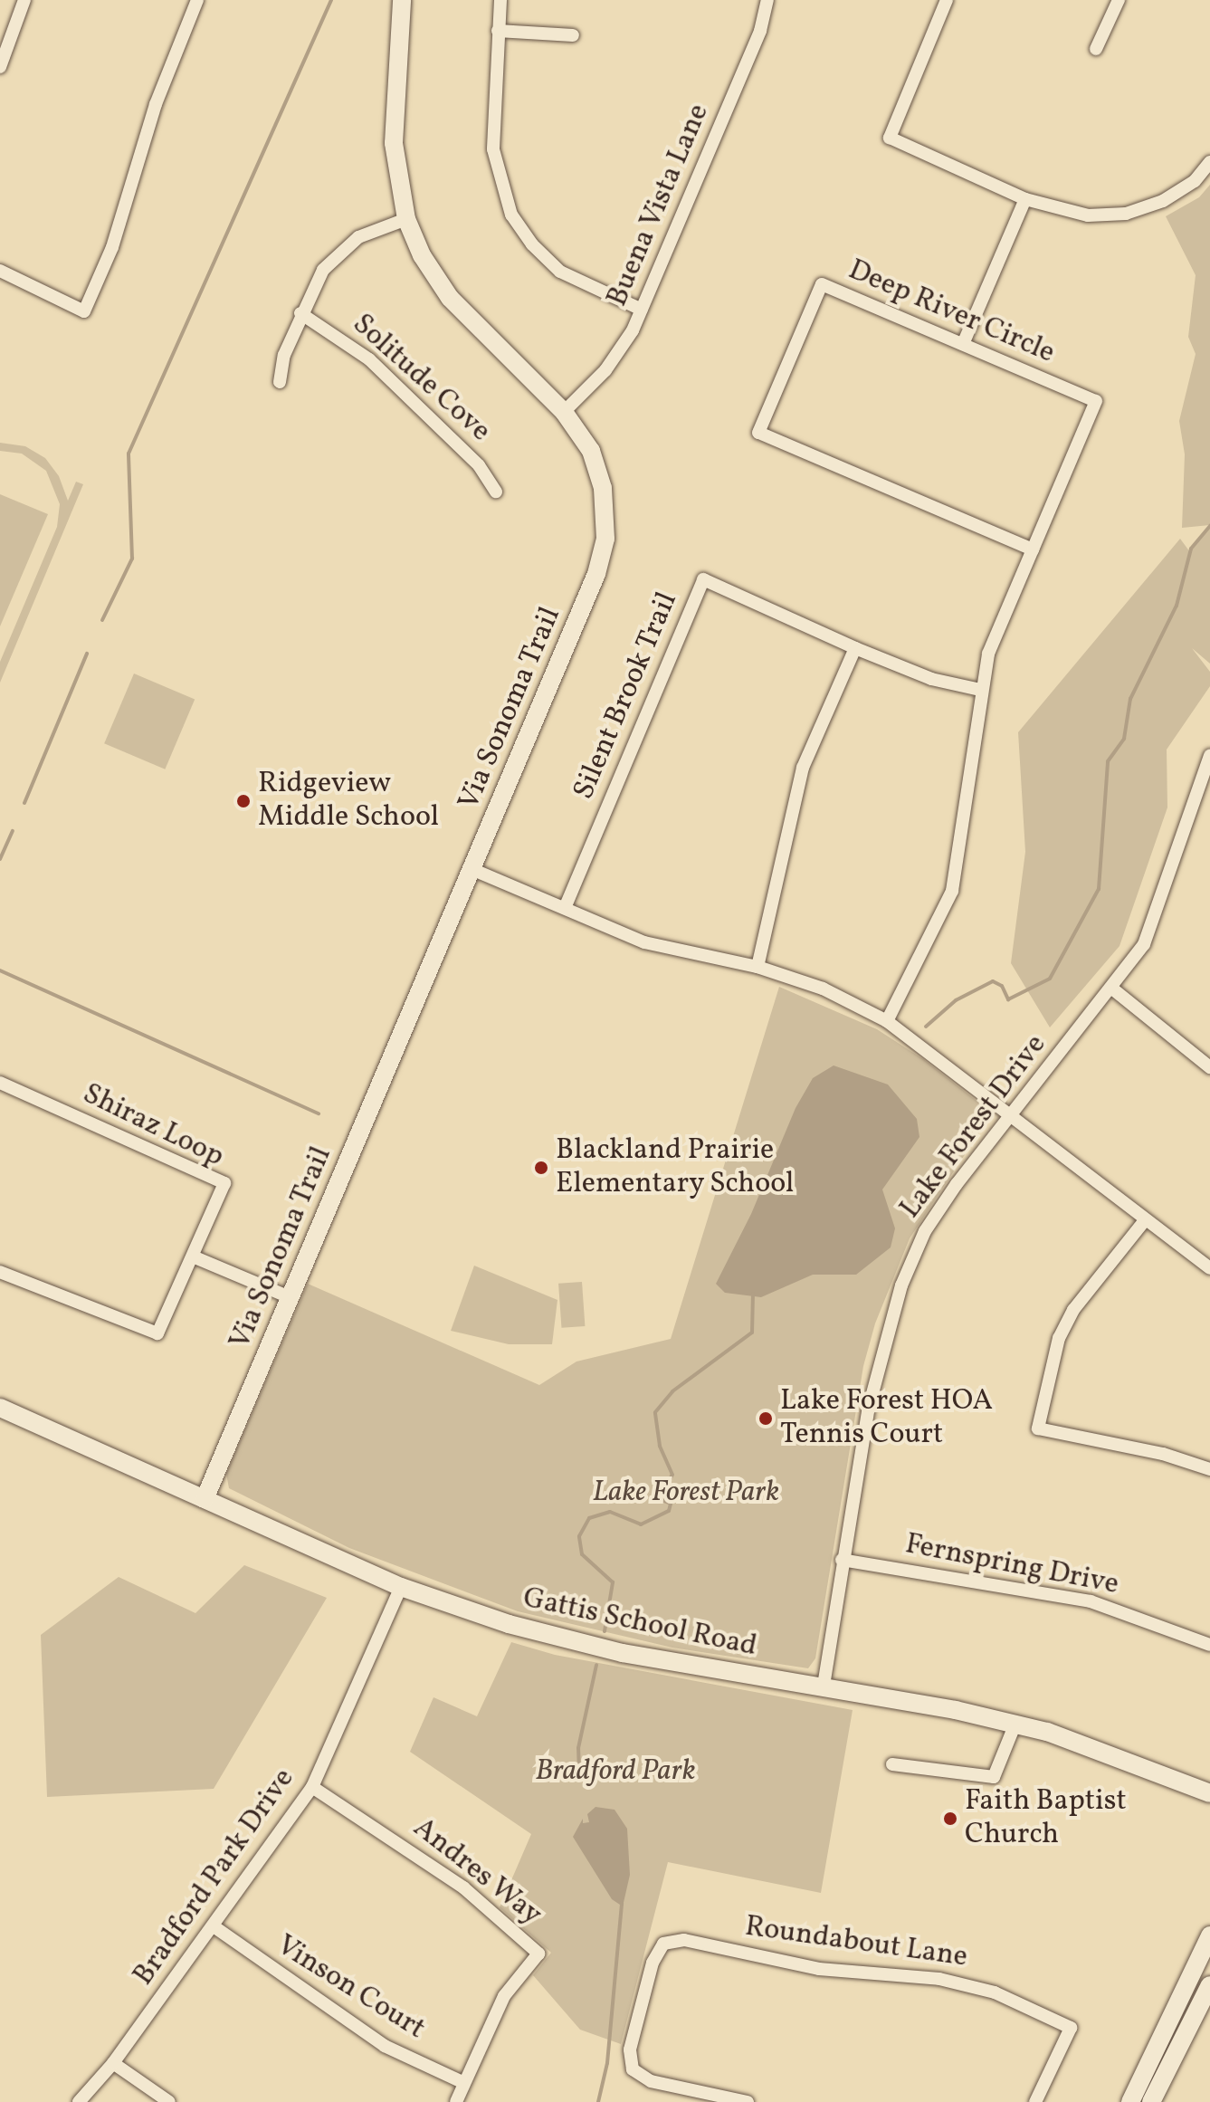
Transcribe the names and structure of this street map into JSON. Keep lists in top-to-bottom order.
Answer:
{
  "streets": {
    "street": [
      "Buena Vista Lane",
      "Deep River Circle",
      "Solitude Cove",
      "Silent Brook Trail",
      "Via Sonoma Trail",
      "Shiraz Loop",
      "Lake Forest Drive",
      "Fernspring Drive",
      "Gattis School Road",
      "Andres Way",
      "Bradford Park Drive",
      "Roundabout Lane",
      "Vinson Court"
    ]
  },
  "crossings": [
    ["Buena Vista Lane", "Via Sonoma Trail"],
    ["Deep River Circle", "Silent Brook Trail"],
    ["Via Sonoma Trail", "Gattis School Road"],
    ["Lake Forest Drive", "Fernspring Drive"],
    ["Lake Forest Drive", "Gattis School Road"],
    ["Gattis School Road", "Bradford Park Drive"],
    ["Andres Way", "Bradford Park Drive"],
    ["Andres Way", "Vinson Court"],
    ["Bradford Park Drive", "Vinson Court"]
  ],
  "parks": ["Lake Forest Park", "Bradford Park"],
  "places": [
    "Ridgeview Middle School",
    "Blackland Prairie Elementary School",
    "Lake Forest HOA Tennis Court",
    "Faith Baptist Church"
  ]
}
